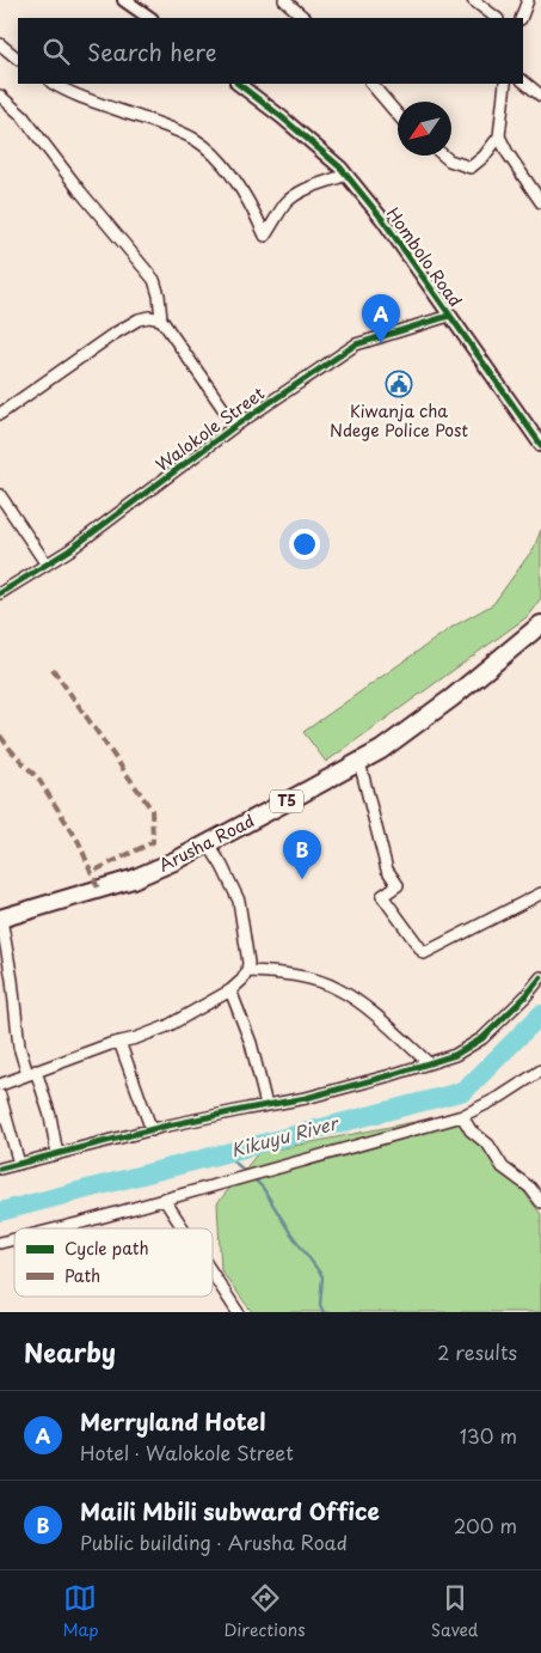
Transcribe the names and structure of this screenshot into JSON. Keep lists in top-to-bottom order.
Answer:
{
  "streets": {
    "highway": ["T5", "Arusha Road"],
    "street": ["Hombolo Road", "Walokole Street"]
  },
  "crossings": [
    ["Hombolo Road", "Walokole Street"]
  ],
  "water": ["Kikuyu River"],
  "places": {
    "public building": ["Kiwanja cha Ndege Police Post"]
  },
  "legend": ["Cycle path", "Path"],
  "north": "bottom left",
  "page": {
    "search": "Search here",
    "pins": ["A", "B"],
    "heading": ["Nearby", "2 results"],
    "list": [
      {
        "mark": "A",
        "name": "Merryland Hotel",
        "note": "Hotel · Walokole Street",
        "value": "130 m"
      },
      {
        "mark": "B",
        "name": "Maili Mbili subward Office",
        "note": "Public building · Arusha Road",
        "value": "200 m"
      }
    ],
    "nav": ["Map", "Directions", "Saved"]
  }
}
